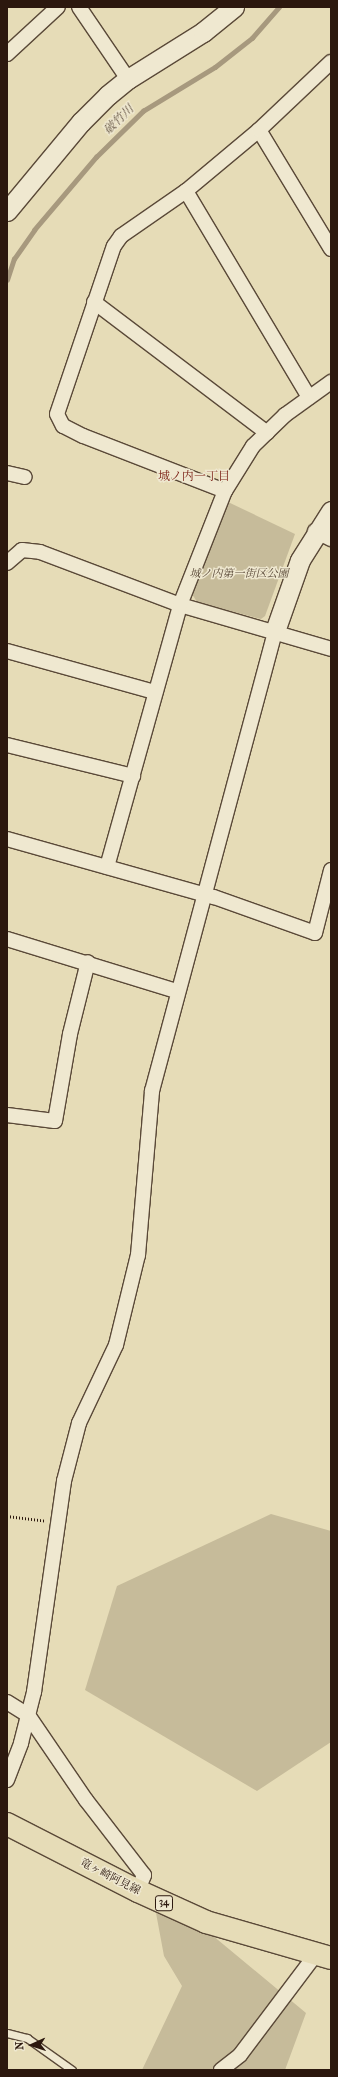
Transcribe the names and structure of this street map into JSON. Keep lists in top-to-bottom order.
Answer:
{
  "streets": {
    "main road": ["竜ヶ崎阿見線", "34"]
  },
  "districts": ["城ノ内一丁目"],
  "water": ["破竹川"],
  "parks": ["城ノ内第一街区公園"],
  "north": "left"
}
